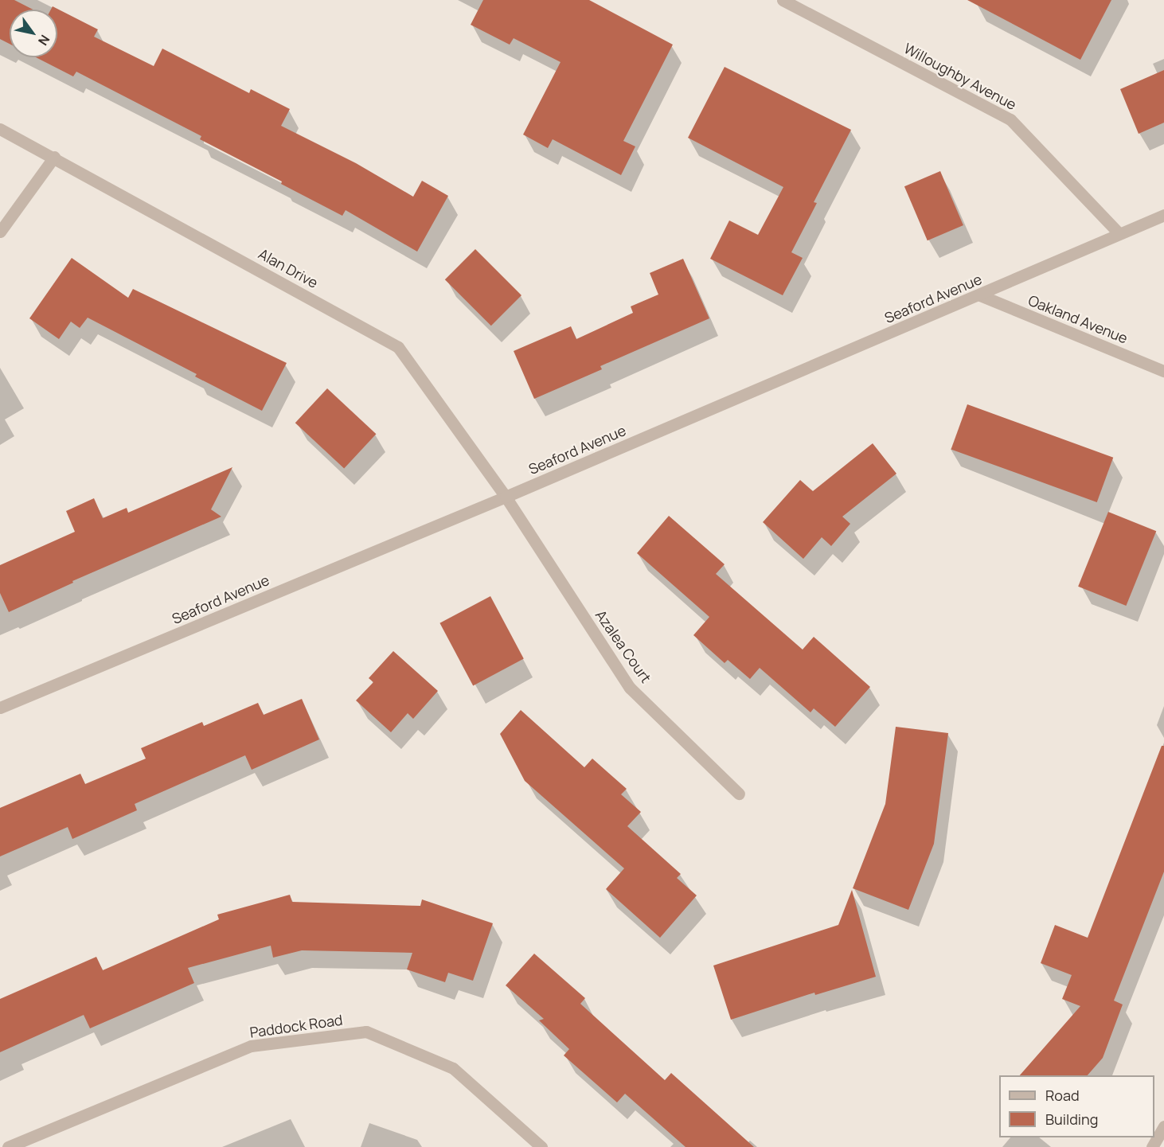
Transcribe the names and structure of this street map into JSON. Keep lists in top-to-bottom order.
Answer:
{
  "streets": {
    "street": [
      "Willoughby Avenue",
      "Alan Drive",
      "Seaford Avenue",
      "Oakland Avenue",
      "Azalea Court",
      "Paddock Road"
    ]
  },
  "crossings": [
    ["Willoughby Avenue", "Seaford Avenue"],
    ["Alan Drive", "Seaford Avenue"],
    ["Alan Drive", "Azalea Court"],
    ["Seaford Avenue", "Oakland Avenue"],
    ["Seaford Avenue", "Azalea Court"]
  ],
  "legend": ["Road", "Building"],
  "north": "bottom right"
}
